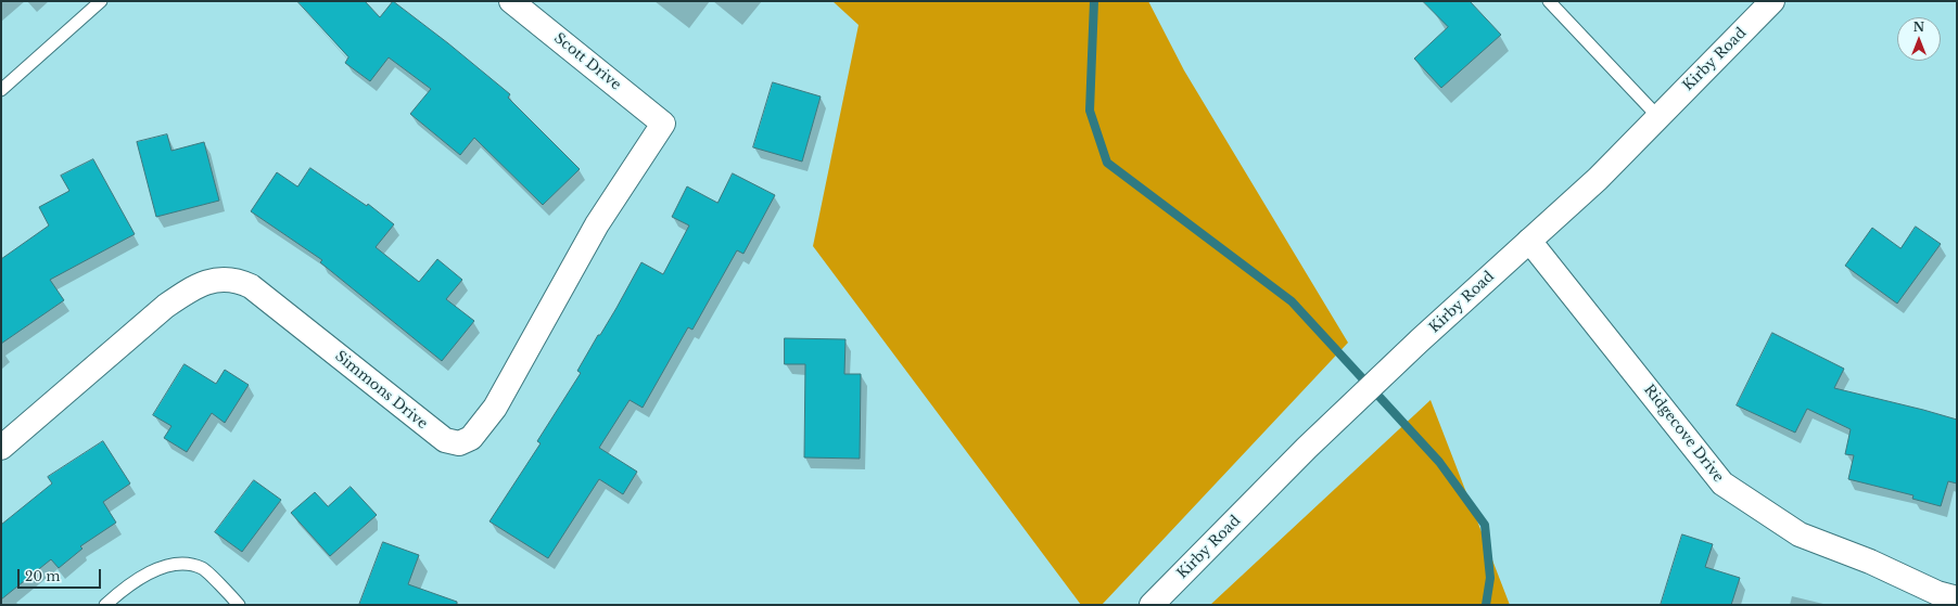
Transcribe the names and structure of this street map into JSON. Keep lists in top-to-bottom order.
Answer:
{
  "streets": {
    "street": [
      "Kirby Road",
      "Scott Drive",
      "Simmons Drive",
      "Ridgecove Drive"
    ]
  },
  "crossings": [
    ["Kirby Road", "Ridgecove Drive"],
    ["Scott Drive", "Simmons Drive"]
  ],
  "scale_bar": "20 m",
  "north": "top"
}
